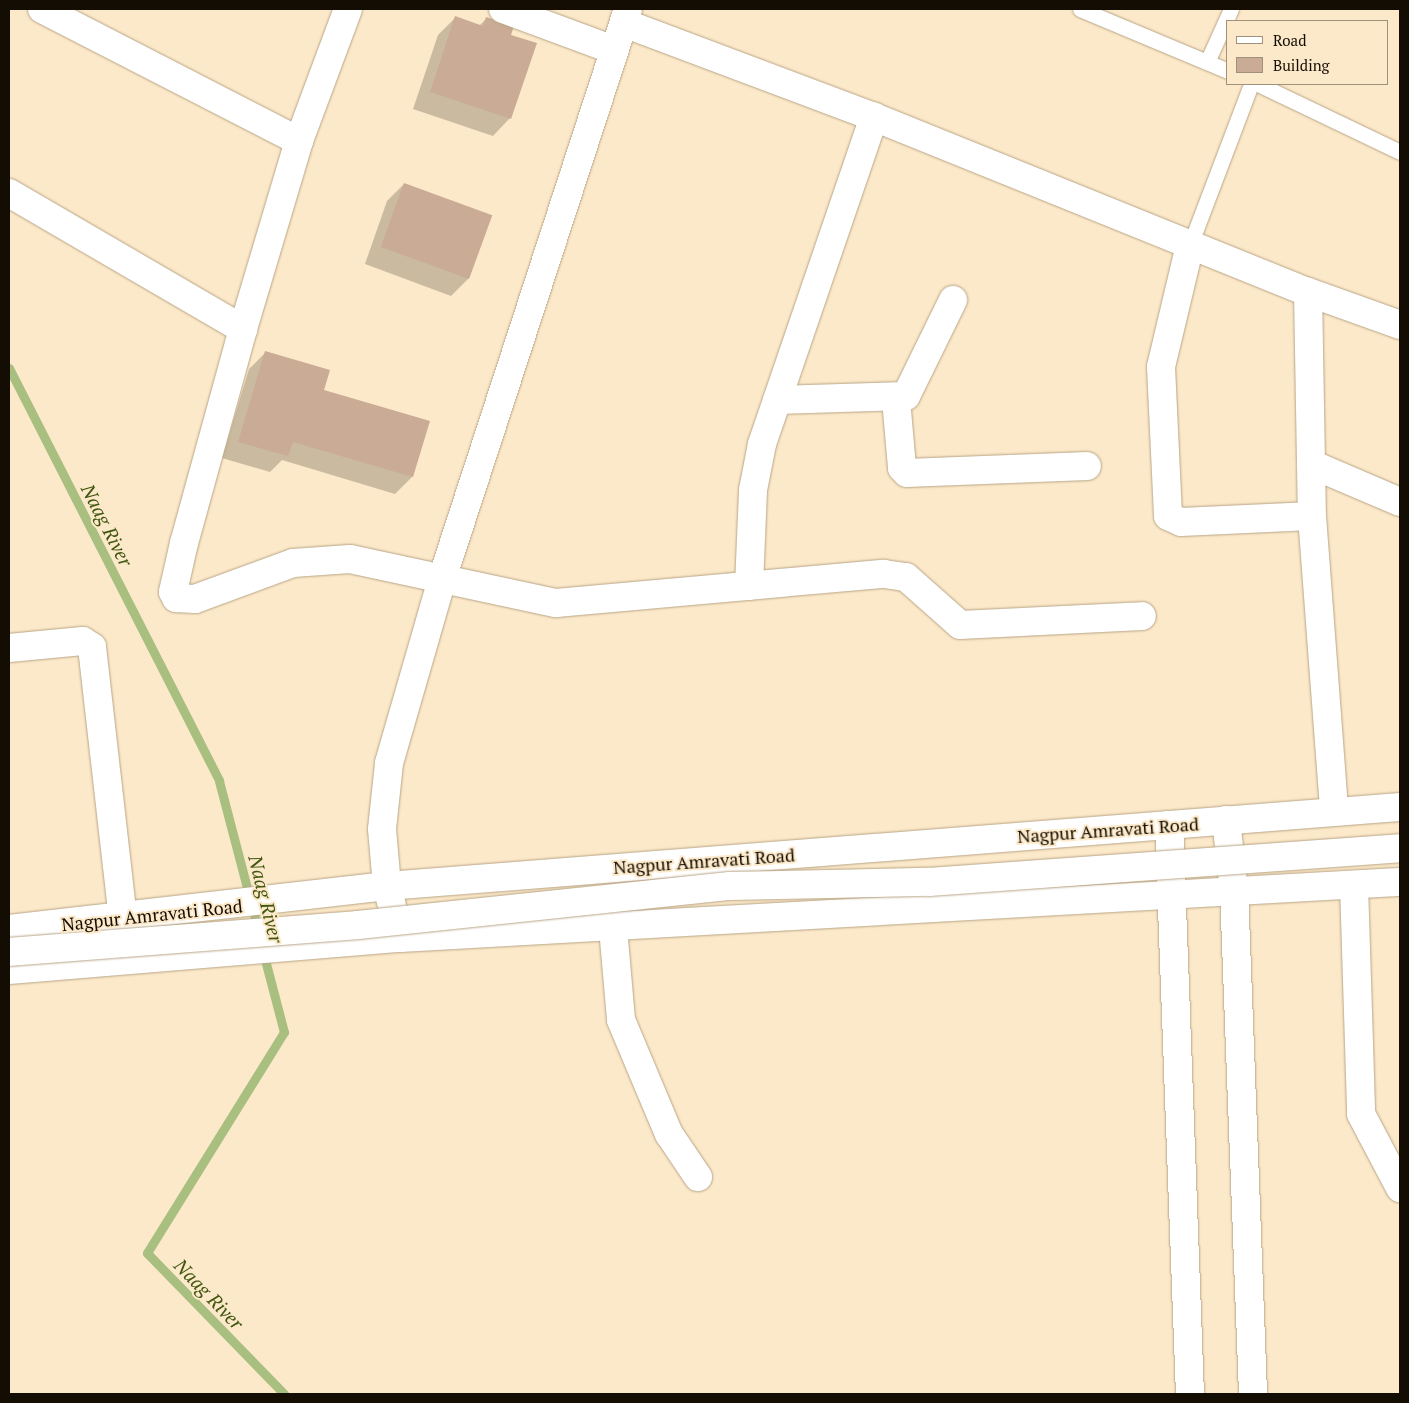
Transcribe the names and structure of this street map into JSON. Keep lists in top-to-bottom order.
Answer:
{
  "streets": {
    "main road": ["Nagpur Amravati Road"]
  },
  "water": ["Naag River"],
  "legend": ["Road", "Building"]
}
